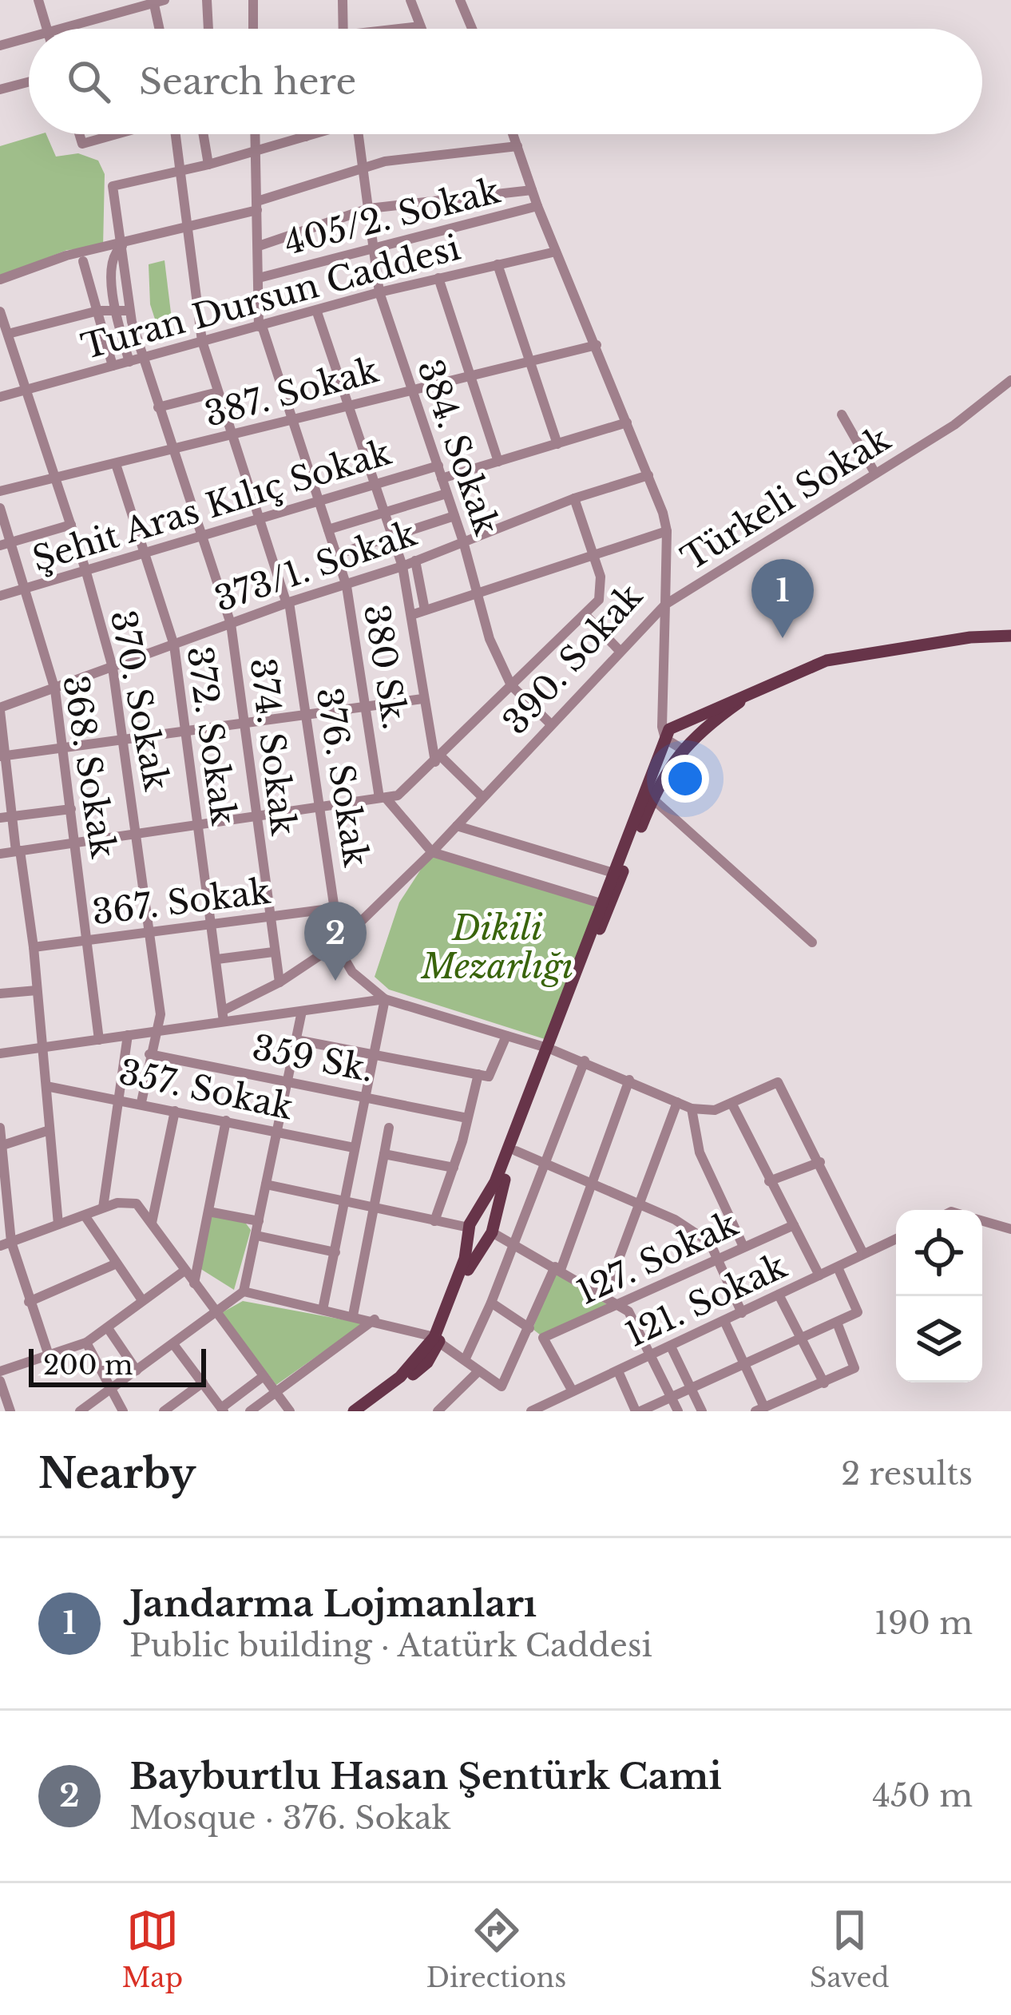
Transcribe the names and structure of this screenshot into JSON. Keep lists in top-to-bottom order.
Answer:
{
  "streets": {
    "street": [
      "405/2. Sokak",
      "Turan Dursun Caddesi",
      "387. Sokak",
      "384. Sokak",
      "Türkeli Sokak",
      "Şehit Aras Kılıç Sokak",
      "373/1. Sokak",
      "390. Sokak",
      "380 Sk.",
      "370. Sokak",
      "372. Sokak",
      "374. Sokak",
      "368. Sokak",
      "376. Sokak",
      "367. Sokak",
      "359 Sk.",
      "357. Sokak",
      "127. Sokak",
      "121. Sokak"
    ]
  },
  "crossings": [
    ["405/2. Sokak", "384. Sokak"],
    ["405/2. Sokak", "390. Sokak"],
    ["405/2. Sokak", "380 Sk."],
    ["Turan Dursun Caddesi", "384. Sokak"],
    ["Turan Dursun Caddesi", "390. Sokak"],
    ["Turan Dursun Caddesi", "380 Sk."],
    ["Turan Dursun Caddesi", "370. Sokak"],
    ["Turan Dursun Caddesi", "374. Sokak"],
    ["Turan Dursun Caddesi", "376. Sokak"],
    ["387. Sokak", "384. Sokak"],
    ["387. Sokak", "390. Sokak"],
    ["387. Sokak", "380 Sk."],
    ["387. Sokak", "370. Sokak"],
    ["387. Sokak", "372. Sokak"],
    ["387. Sokak", "374. Sokak"],
    ["387. Sokak", "376. Sokak"],
    ["384. Sokak", "Şehit Aras Kılıç Sokak"],
    ["384. Sokak", "373/1. Sokak"],
    ["384. Sokak", "390. Sokak"],
    ["Türkeli Sokak", "390. Sokak"],
    ["Şehit Aras Kılıç Sokak", "380 Sk."],
    ["Şehit Aras Kılıç Sokak", "370. Sokak"],
    ["Şehit Aras Kılıç Sokak", "372. Sokak"],
    ["Şehit Aras Kılıç Sokak", "374. Sokak"],
    ["Şehit Aras Kılıç Sokak", "368. Sokak"],
    ["Şehit Aras Kılıç Sokak", "376. Sokak"],
    ["373/1. Sokak", "390. Sokak"],
    ["373/1. Sokak", "380 Sk."],
    ["373/1. Sokak", "370. Sokak"],
    ["373/1. Sokak", "372. Sokak"],
    ["373/1. Sokak", "374. Sokak"],
    ["373/1. Sokak", "368. Sokak"],
    ["373/1. Sokak", "376. Sokak"],
    ["390. Sokak", "372. Sokak"],
    ["390. Sokak", "374. Sokak"],
    ["390. Sokak", "376. Sokak"],
    ["370. Sokak", "367. Sokak"],
    ["372. Sokak", "367. Sokak"],
    ["374. Sokak", "376. Sokak"],
    ["374. Sokak", "367. Sokak"],
    ["368. Sokak", "367. Sokak"],
    ["376. Sokak", "367. Sokak"],
    ["127. Sokak", "121. Sokak"]
  ],
  "parks": ["Dikili Mezarlığı"],
  "scale_bar": "200 m",
  "page": {
    "search": "Search here",
    "pins": ["1", "2"],
    "scale": "200 m",
    "heading": ["Nearby", "2 results"],
    "list": [
      {
        "mark": "1",
        "name": "Jandarma Lojmanları",
        "note": "Public building · Atatürk Caddesi",
        "value": "190 m"
      },
      {
        "mark": "2",
        "name": "Bayburtlu Hasan Şentürk Cami",
        "note": "Mosque · 376. Sokak",
        "value": "450 m"
      }
    ],
    "nav": ["Map", "Directions", "Saved"]
  }
}
